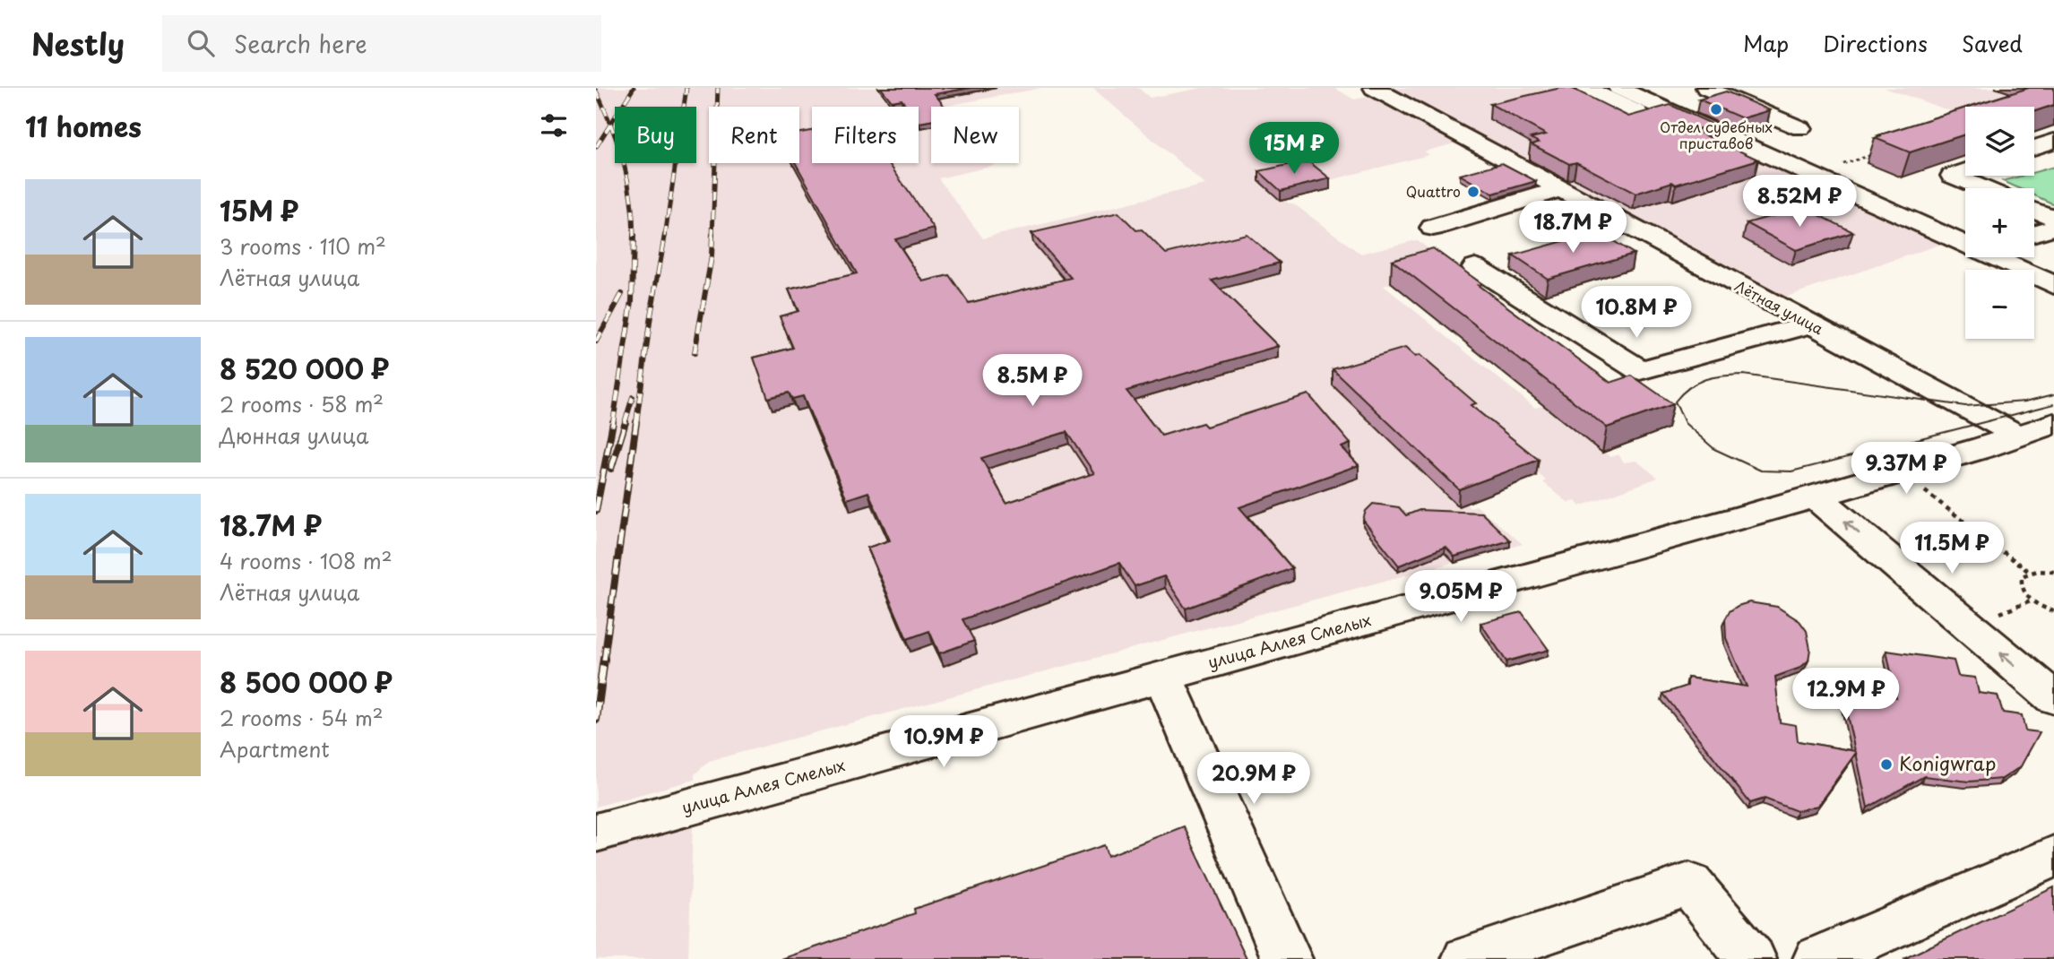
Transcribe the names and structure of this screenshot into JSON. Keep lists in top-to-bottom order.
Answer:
{
  "streets": {
    "street": ["Лётная улица", "улица Аллея Смелых"]
  },
  "crossings": [
    ["Лётная улица", "улица Аллея Смелых"]
  ],
  "places": ["Отдел судебных приставов", "Quattro", "Konigwrap"],
  "page": {
    "header": "Nestly",
    "search": "Search here",
    "nav": ["Map", "Directions", "Saved"],
    "heading": "11 homes",
    "map_buttons": ["+", "−"],
    "chip": [
      "Buy",
      "Rent",
      "Filters",
      "New"
    ],
    "price": [
      "15M ₽",
      "8.52M ₽",
      "18.7M ₽",
      "10.8M ₽",
      "8.5M ₽",
      "9.37M ₽",
      "11.5M ₽",
      "9.05M ₽",
      "12.9M ₽",
      "10.9M ₽",
      "20.9M ₽"
    ],
    "list": [
      {
        "name": "15M ₽",
        "note": "3 rooms · 110 m² · Лётная улица"
      },
      {
        "name": "8 520 000 ₽",
        "note": "2 rooms · 58 m² · Дюнная улица"
      },
      {
        "name": "18.7M ₽",
        "note": "4 rooms · 108 m² · Лётная улица"
      },
      {
        "name": "8 500 000 ₽",
        "note": "2 rooms · 54 m² · Apartment"
      }
    ]
  }
}
